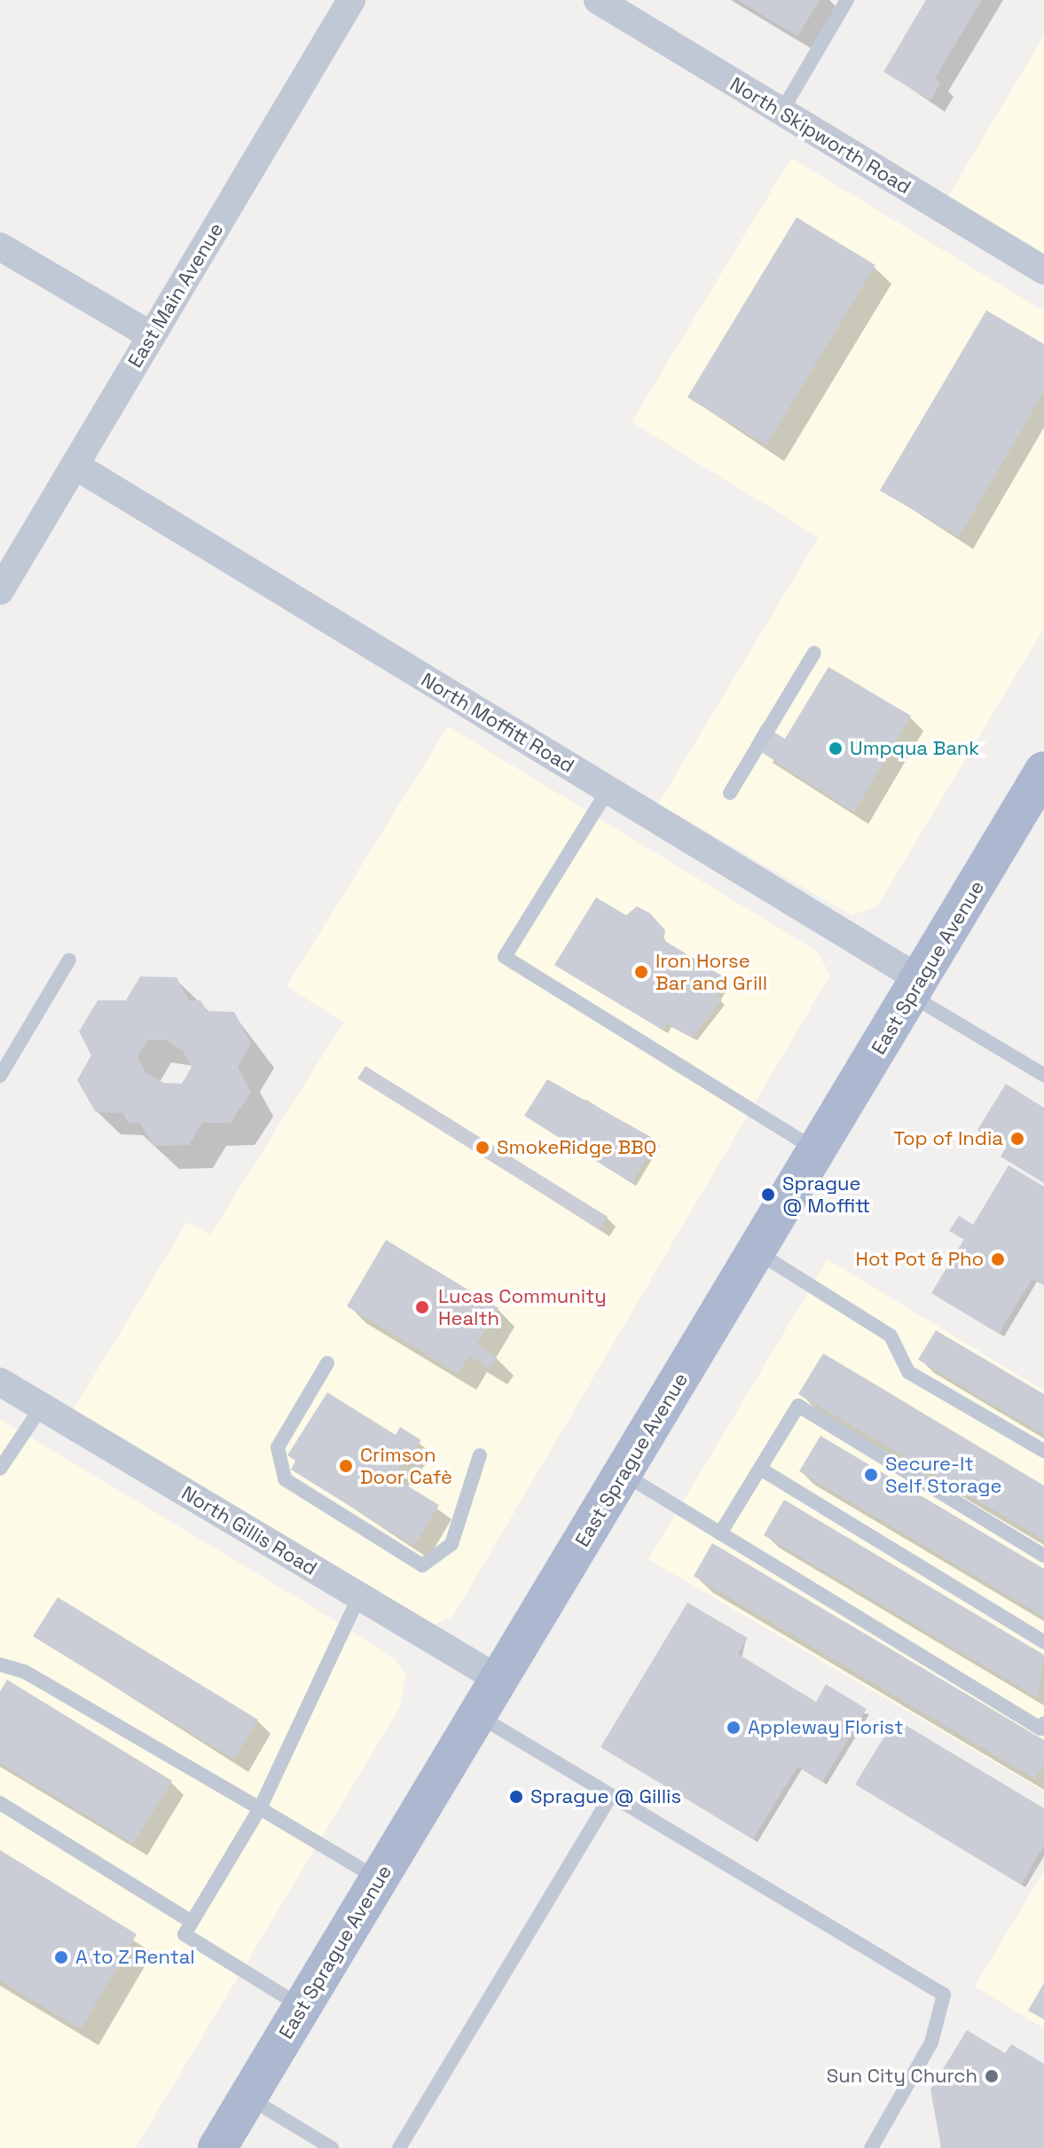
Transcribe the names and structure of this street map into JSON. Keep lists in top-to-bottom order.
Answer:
{
  "streets": {
    "main road": ["East Sprague Avenue"],
    "street": [
      "North Skipworth Road",
      "East Main Avenue",
      "North Moffitt Road",
      "North Gillis Road"
    ]
  },
  "crossings": [
    ["East Main Avenue", "North Moffitt Road"],
    ["North Moffitt Road", "East Sprague Avenue"],
    ["East Sprague Avenue", "North Gillis Road"]
  ],
  "places": [
    "Umpqua Bank",
    "Iron Horse Bar and Grill",
    "Top of India",
    "SmokeRidge BBQ",
    "Sprague @ Moffitt",
    "Hot Pot & Pho",
    "Lucas Community Health",
    "Crimson Door Cafè",
    "Secure-It Self Storage",
    "Appleway Florist",
    "Sprague @ Gillis",
    "A to Z Rental",
    "Sun City Church"
  ]
}
